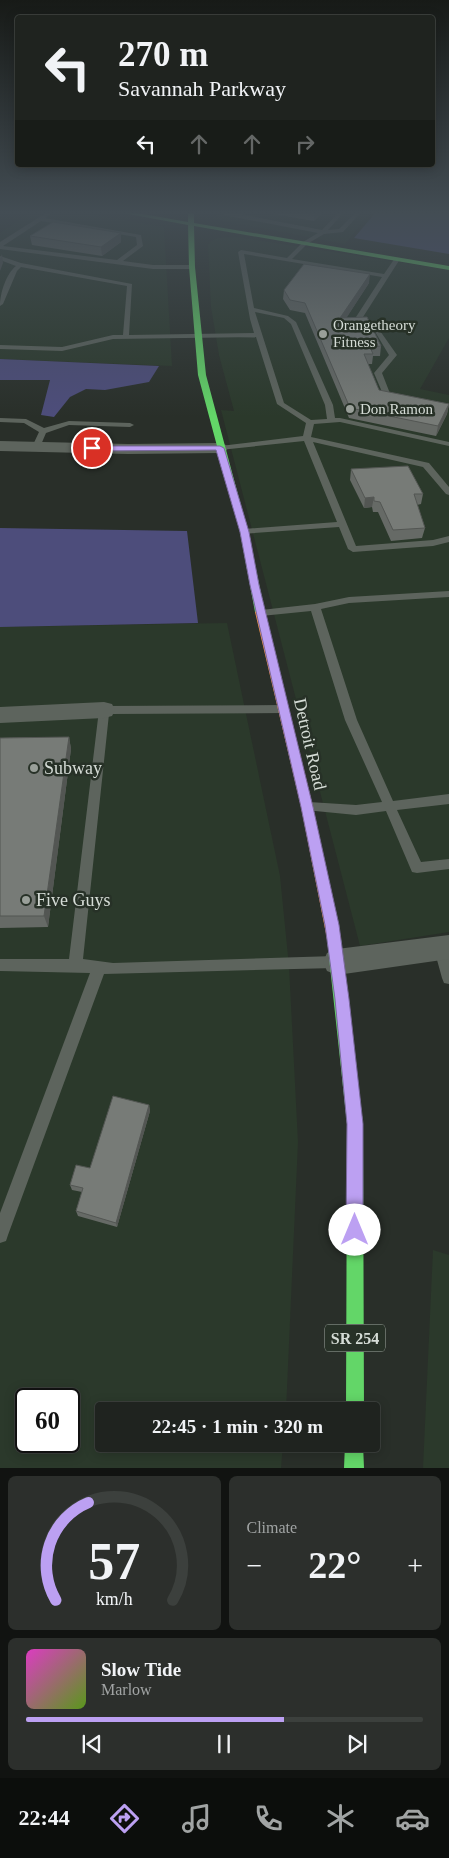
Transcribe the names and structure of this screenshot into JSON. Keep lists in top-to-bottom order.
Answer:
{
  "streets": {
    "main road": ["Detroit Road", "SR 254"]
  },
  "places": [
    "Orangetheory Fitness",
    "Don Ramon",
    "Subway",
    "Five Guys"
  ],
  "page": {
    "turn": ["270 m", "Savannah Parkway"],
    "limit": "60",
    "trip": "22:45 · 1 min · 320 m",
    "tile": "Climate",
    "heat": ["−", "22°", "+"],
    "song": ["Slow Tide", "Marlow"],
    "tabs": "22:44",
    "gauge": ["57", "km/h"]
  }
}
